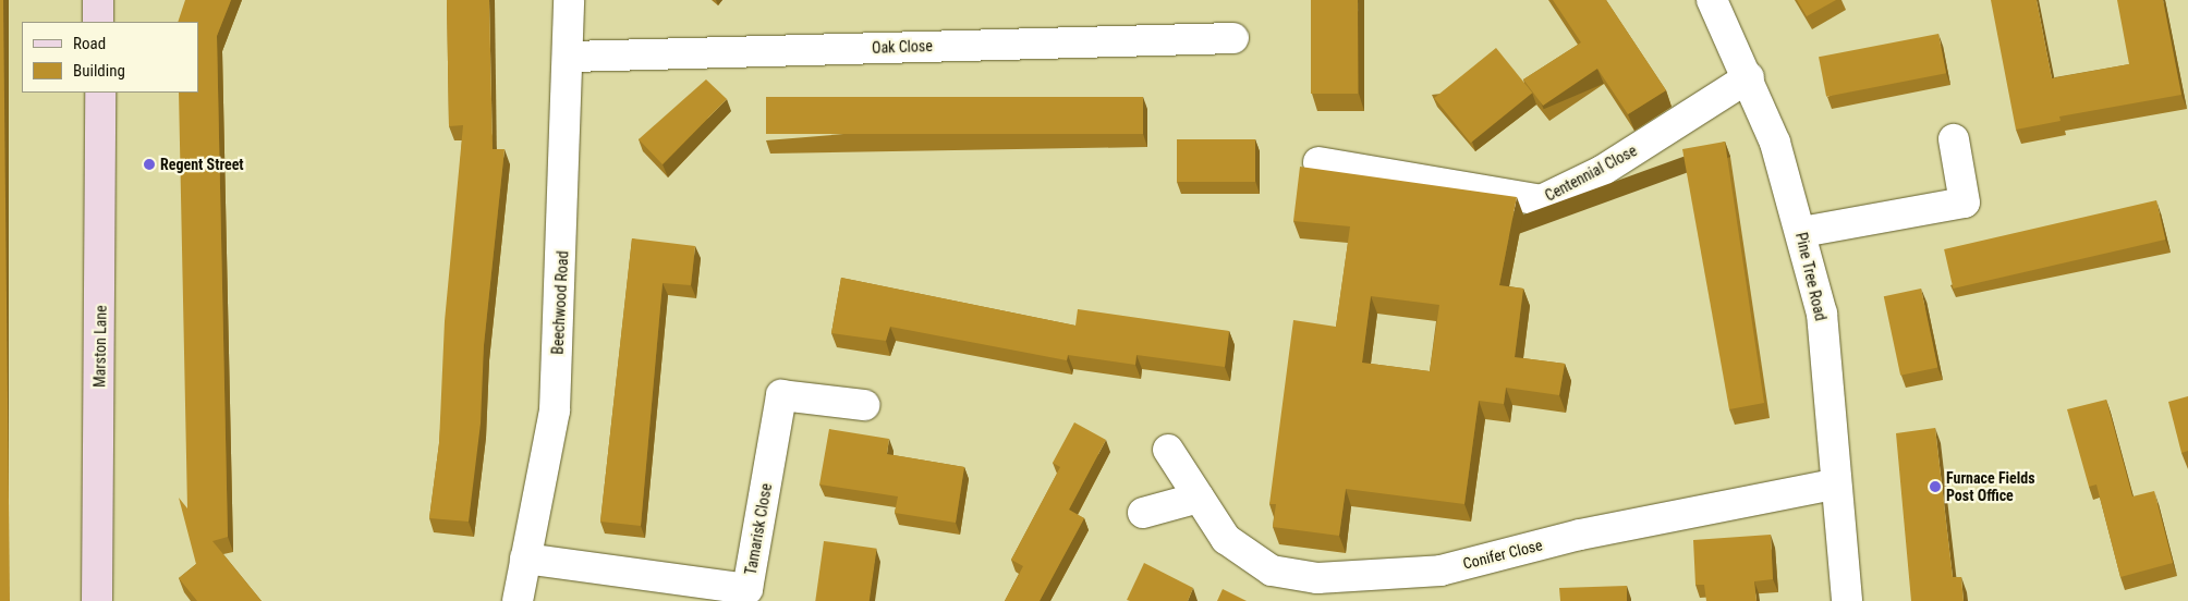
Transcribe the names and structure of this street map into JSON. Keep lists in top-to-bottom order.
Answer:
{
  "streets": {
    "street": [
      "Oak Close",
      "Centennial Close",
      "Pine Tree Road",
      "Beechwood Road",
      "Marston Lane",
      "Tamarisk Close",
      "Conifer Close"
    ]
  },
  "crossings": [
    ["Oak Close", "Beechwood Road"],
    ["Centennial Close", "Pine Tree Road"],
    ["Pine Tree Road", "Conifer Close"],
    ["Beechwood Road", "Tamarisk Close"]
  ],
  "places": ["Regent Street", "Furnace Fields Post Office"],
  "legend": ["Road", "Building"]
}
